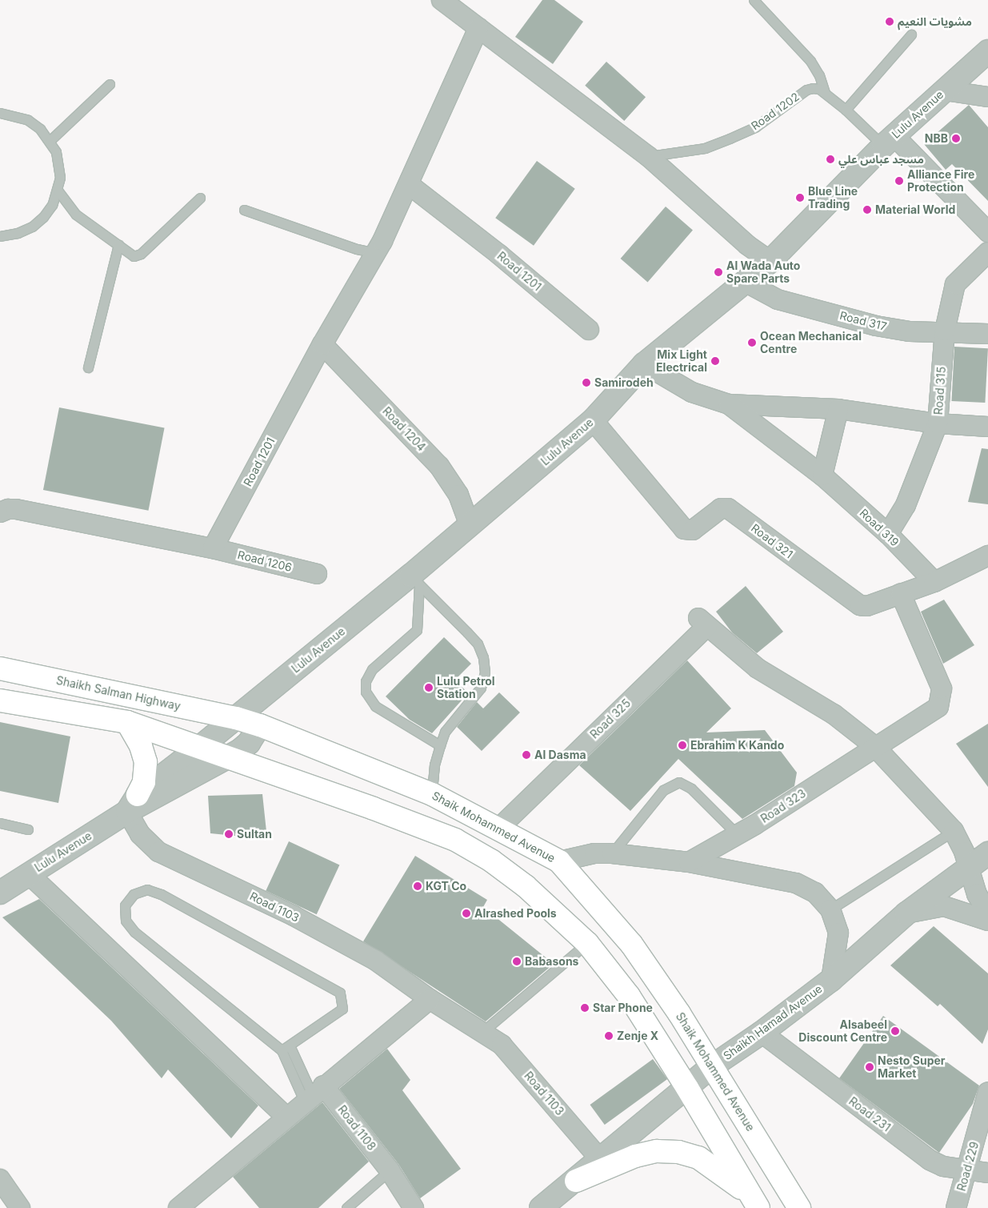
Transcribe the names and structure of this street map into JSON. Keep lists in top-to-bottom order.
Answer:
{
  "streets": {
    "main road": ["Shaikh Salman Highway", "Shaik Mohammed Avenue"],
    "street": [
      "Lulu Avenue",
      "Road 1201",
      "Road 317",
      "Road 315",
      "Road 1204",
      "Road 319",
      "Road 321",
      "Road 1206",
      "Road 325",
      "Road 323",
      "Road 1103",
      "Shaikh Hamad Avenue",
      "Road 231",
      "Road 1108",
      "Road 229"
    ],
    "lane": ["Road 1202"]
  },
  "crossings": [
    ["Road 1202", "Lulu Avenue"],
    ["Lulu Avenue", "Road 317"],
    ["Lulu Avenue", "Road 1204"],
    ["Lulu Avenue", "Road 319"],
    ["Lulu Avenue", "Road 321"],
    ["Lulu Avenue", "Shaikh Salman Highway"],
    ["Lulu Avenue", "Shaik Mohammed Avenue"],
    ["Lulu Avenue", "Road 1103"],
    ["Road 1201", "Road 1204"],
    ["Road 1201", "Road 1206"],
    ["Road 317", "Road 315"],
    ["Road 315", "Road 319"],
    ["Road 319", "Road 321"],
    ["Road 321", "Road 323"],
    ["Shaikh Salman Highway", "Shaik Mohammed Avenue"],
    ["Road 325", "Road 323"],
    ["Road 325", "Shaik Mohammed Avenue"],
    ["Shaik Mohammed Avenue", "Shaikh Hamad Avenue"],
    ["Road 1103", "Shaikh Hamad Avenue"],
    ["Shaikh Hamad Avenue", "Road 231"],
    ["Road 231", "Road 229"]
  ],
  "places": [
    "مشويات النعيم",
    "NBB",
    "مسجد عباس علي",
    "Alliance Fire Protection",
    "Blue Line Trading",
    "Material World",
    "Al Wada Auto Spare Parts",
    "Ocean Mechanical Centre",
    "Mix Light Electrical",
    "Samirodeh",
    "Lulu Petrol Station",
    "Ebrahim K Kando",
    "Al Dasma",
    "Sultan",
    "KGT Co",
    "Alrashed Pools",
    "Babasons",
    "Star Phone",
    "Alsabeel Discount Centre",
    "Zenje X",
    "Nesto Super Market"
  ]
}
